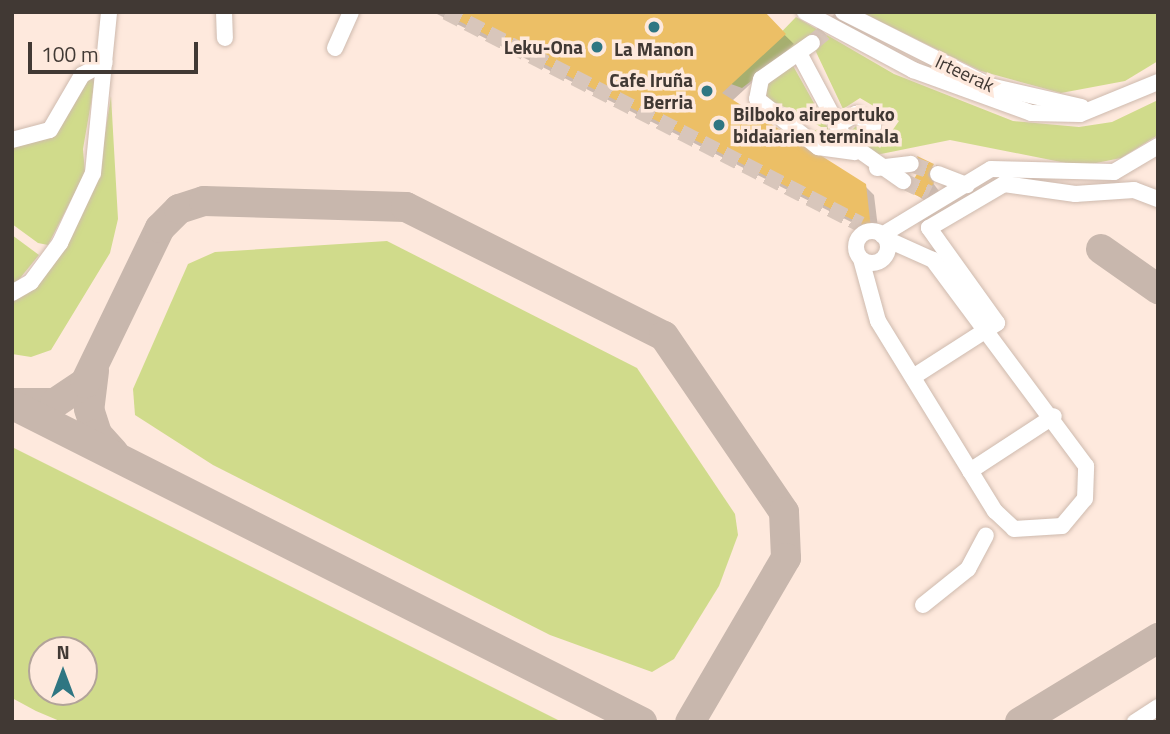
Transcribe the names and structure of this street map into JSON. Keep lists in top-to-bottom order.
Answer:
{
  "streets": {
    "street": ["Irteerak"]
  },
  "places": [
    "La Manon",
    "Leku-Ona",
    "Cafe Iruña Berria",
    "Bilboko aireportuko bidaiarien terminala"
  ],
  "scale_bar": "100 m",
  "north": "top"
}
